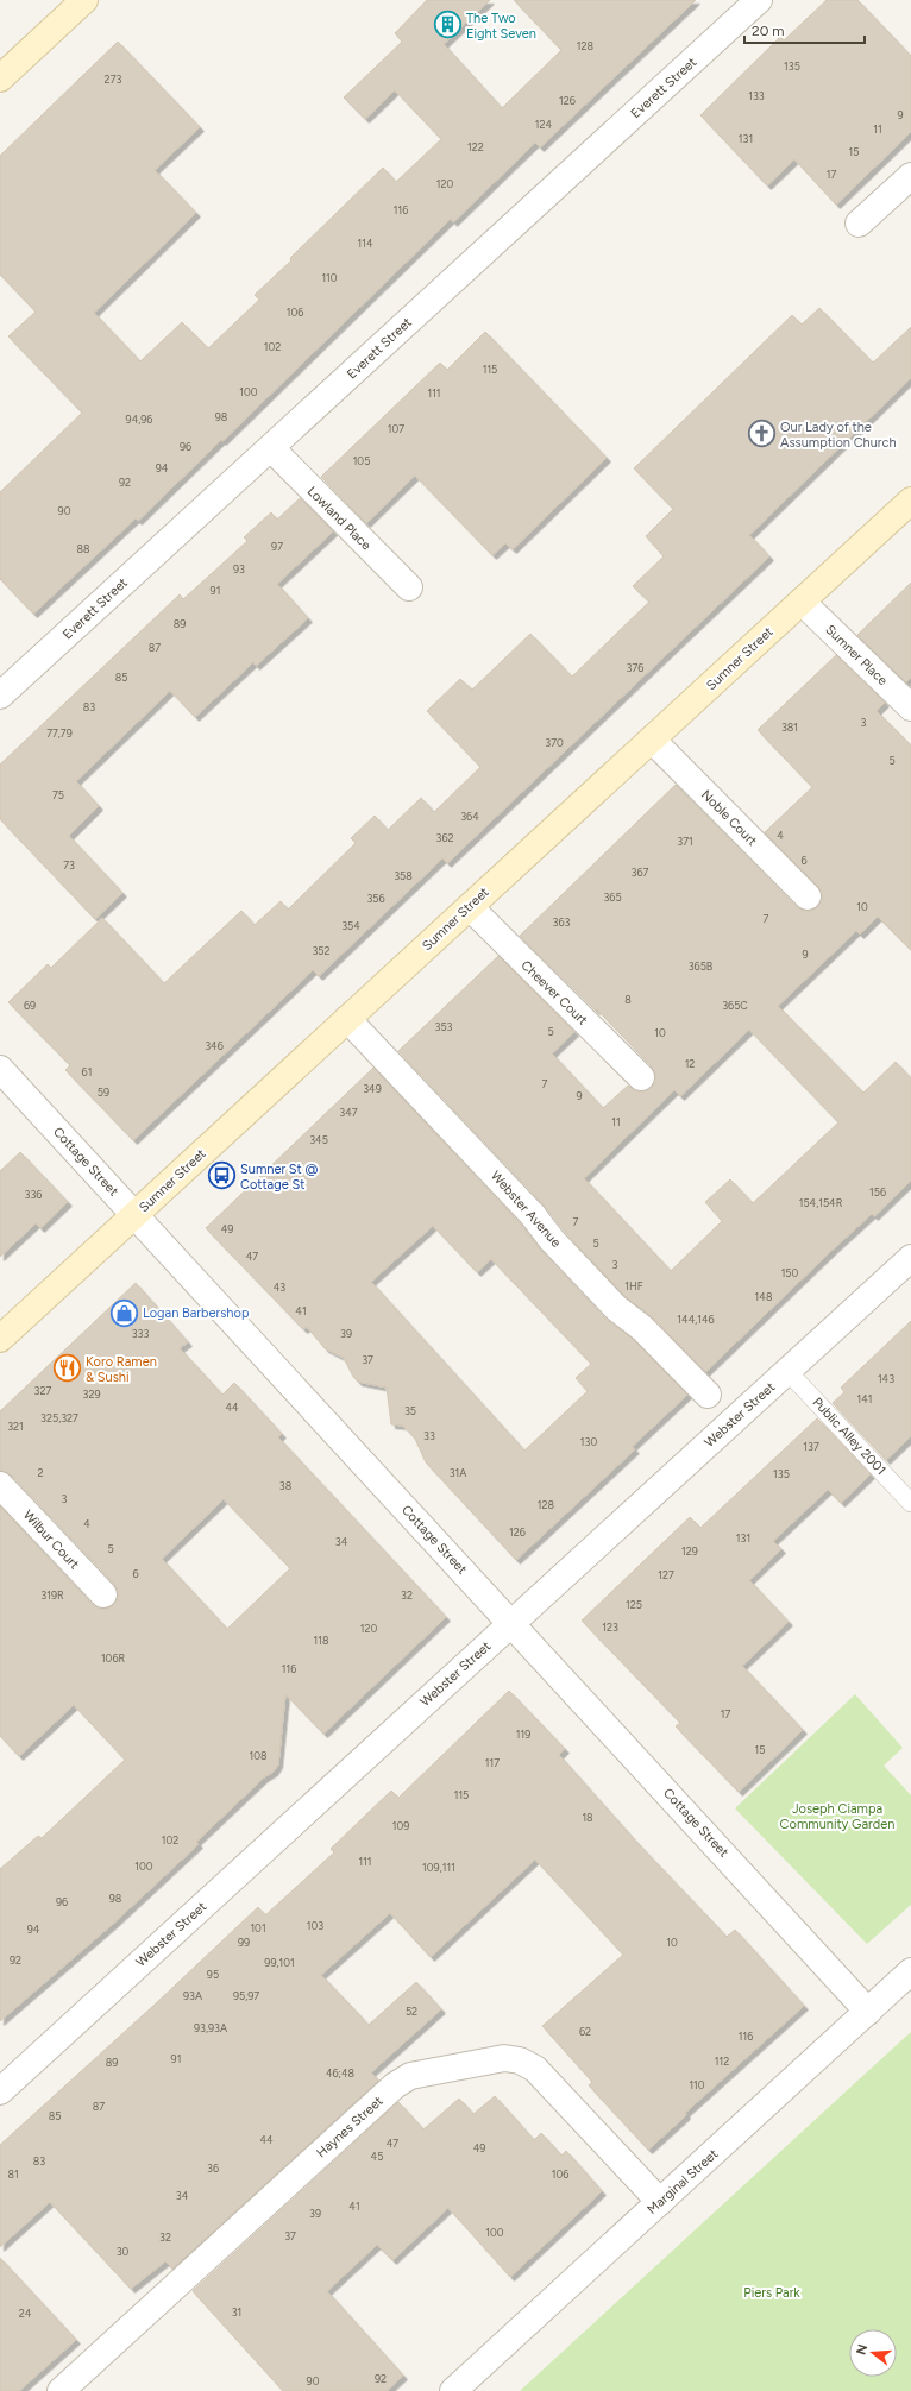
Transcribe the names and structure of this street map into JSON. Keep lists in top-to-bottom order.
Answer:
{
  "streets": {
    "main road": ["Sumner Street"],
    "street": [
      "Everett Street",
      "Lowland Place",
      "Sumner Place",
      "Noble Court",
      "Cheever Court",
      "Cottage Street",
      "Webster Avenue",
      "Webster Street",
      "Wilbur Court",
      "Haynes Street",
      "Marginal Street"
    ],
    "lane": ["Public Alley 2001"]
  },
  "crossings": [
    ["Everett Street", "Lowland Place"],
    ["Sumner Place", "Sumner Street"],
    ["Sumner Street", "Noble Court"],
    ["Sumner Street", "Cheever Court"],
    ["Sumner Street", "Cottage Street"],
    ["Sumner Street", "Webster Avenue"],
    ["Cottage Street", "Webster Street"],
    ["Cottage Street", "Marginal Street"],
    ["Webster Street", "Public Alley 2001"],
    ["Haynes Street", "Marginal Street"]
  ],
  "parks": ["Joseph Ciampa Community Garden", "Piers Park"],
  "places": {
    "building": ["The Two Eight Seven"],
    "church": ["Our Lady of the Assumption Church"],
    "bus stop": ["Sumner St @ Cottage St"],
    "shop": ["Logan Barbershop"],
    "restaurant": ["Koro Ramen & Sushi"]
  },
  "house_numbers": [
    "128",
    "135",
    "273",
    "133",
    "126",
    "9",
    "124",
    "11",
    "131",
    "122",
    "15",
    "17",
    "120",
    "116",
    "114",
    "110",
    "106",
    "102",
    "115",
    "100",
    "111",
    "98",
    "94,96",
    "107",
    "96",
    "105",
    "94",
    "92",
    "90",
    "97",
    "88",
    "93",
    "91",
    "89",
    "87",
    "376",
    "85",
    "83",
    "3",
    "381",
    "77,79",
    "370",
    "5",
    "75",
    "364",
    "4",
    "362",
    "371",
    "6",
    "73",
    "367",
    "358",
    "365",
    "356",
    "10",
    "7",
    "363",
    "354",
    "352",
    "9",
    "365B",
    "8",
    "69",
    "365C",
    "353",
    "5",
    "10",
    "346",
    "12",
    "61",
    "7",
    "349",
    "59",
    "9",
    "347",
    "11",
    "345",
    "156",
    "336",
    "154,154R",
    "7",
    "49",
    "5",
    "47",
    "3",
    "150",
    "1HF",
    "43",
    "148",
    "41",
    "144,146",
    "333",
    "39",
    "37",
    "143",
    "327",
    "329",
    "141",
    "44",
    "35",
    "325,327",
    "321",
    "33",
    "130",
    "137",
    "2",
    "31A",
    "135",
    "38",
    "3",
    "128",
    "4",
    "126",
    "131",
    "34",
    "5",
    "129",
    "6",
    "127",
    "319R",
    "32",
    "125",
    "123",
    "120",
    "118",
    "106R",
    "116",
    "17",
    "119",
    "15",
    "108",
    "117",
    "115",
    "18",
    "109",
    "102",
    "111",
    "100",
    "109,111",
    "98",
    "96",
    "103",
    "101",
    "94",
    "99",
    "10",
    "92",
    "99,101",
    "95",
    "93A",
    "95,97",
    "52",
    "93,93A",
    "62",
    "116",
    "91",
    "112",
    "89",
    "46;48",
    "110",
    "87",
    "85",
    "44",
    "47",
    "49",
    "45",
    "83",
    "36",
    "81",
    "106",
    "34",
    "41",
    "39",
    "100",
    "37",
    "32",
    "30",
    "31",
    "24",
    "92",
    "90"
  ],
  "scale_bar": "20 m",
  "north": "left"
}
